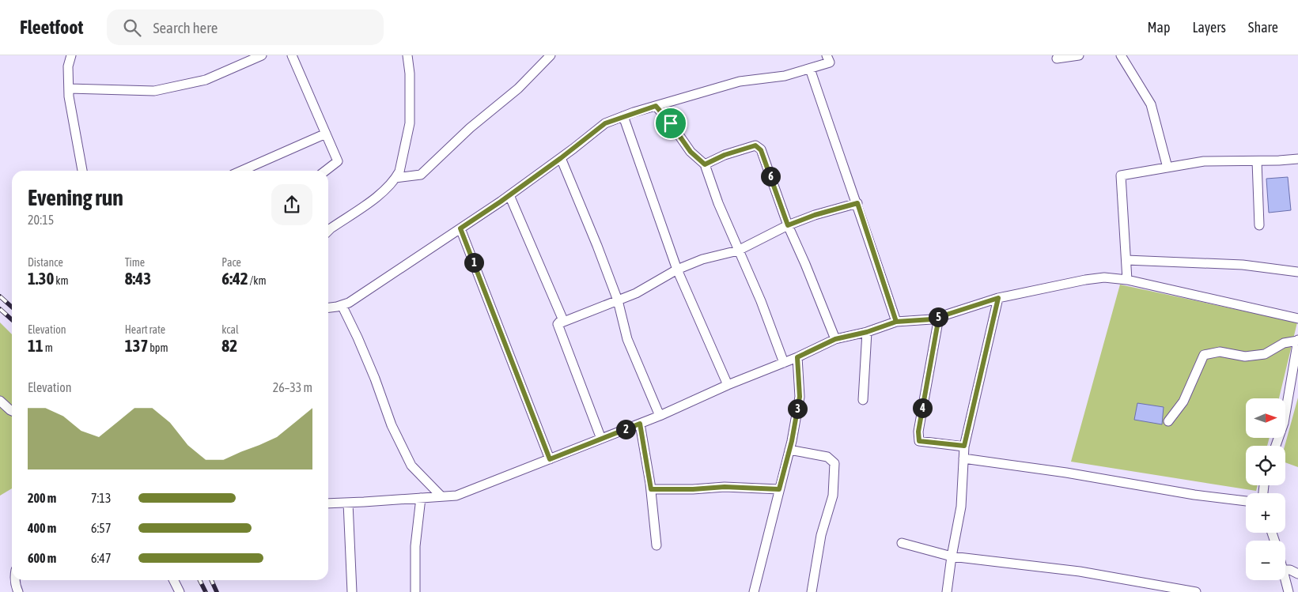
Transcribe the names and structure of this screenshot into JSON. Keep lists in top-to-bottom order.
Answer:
{
  "north": "right",
  "page": {
    "header": "Fleetfoot",
    "search": "Search here",
    "nav": ["Map", "Layers", "Share"],
    "pins": [
      "6",
      "1",
      "5",
      "4",
      "3",
      "2"
    ],
    "heading": ["Evening run", "20:15"],
    "stats": [
      ["Distance", "1.30 km"],
      ["Time", "8:43"],
      ["Pace", "6:42 /km"],
      ["Elevation", "11 m"],
      ["Heart rate", "137 bpm"],
      ["kcal", "82"]
    ],
    "chart": ["Elevation", "26–33 m"],
    "map_buttons": ["+", "−"],
    "list": [
      {
        "name": "200 m",
        "note": "7:13"
      },
      {
        "name": "400 m",
        "note": "6:57"
      },
      {
        "name": "600 m",
        "note": "6:47"
      }
    ]
  }
}
